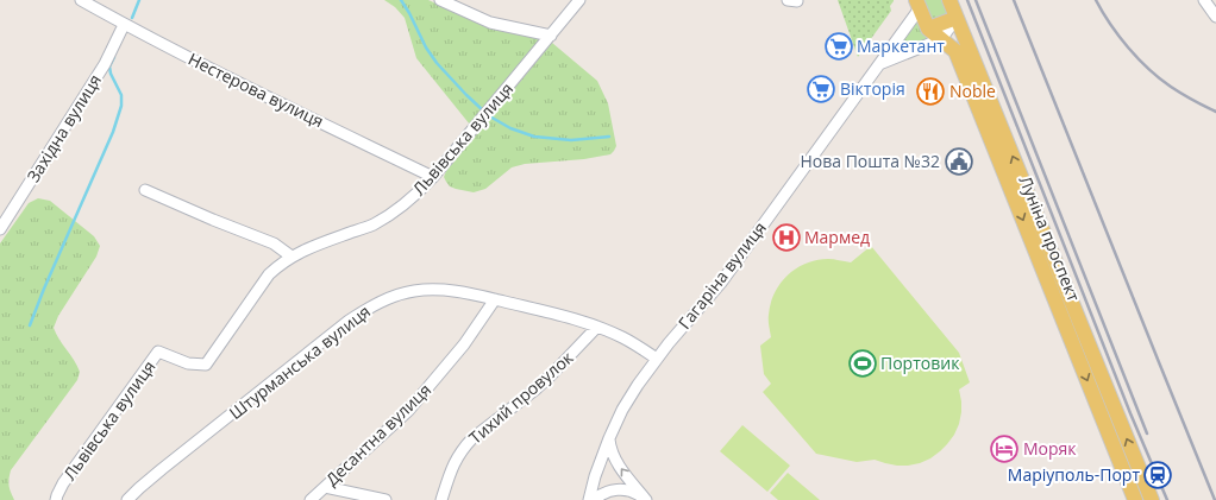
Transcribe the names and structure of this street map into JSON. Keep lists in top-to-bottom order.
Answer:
{
  "streets": {
    "main road": ["Луніна проспект"],
    "street": [
      "Нестерова вулиця",
      "Західна вулиця",
      "Львівська вулиця",
      "Гагаріна вулиця",
      "Штурманська вулиця",
      "Тихий провулок",
      "Десантна вулиця"
    ]
  },
  "crossings": [
    ["Нестерова вулиця", "Західна вулиця"],
    ["Нестерова вулиця", "Львівська вулиця"],
    ["Луніна проспект", "Гагаріна вулиця"],
    ["Гагаріна вулиця", "Штурманська вулиця"],
    ["Штурманська вулиця", "Тихий провулок"],
    ["Штурманська вулиця", "Десантна вулиця"]
  ],
  "places": {
    "supermarket": ["Маркетант", "Вікторія"],
    "restaurant": ["Noble"],
    "public building": ["Нова Пошта №32"],
    "hospital": ["Мармед"],
    "sports": ["Портовик"],
    "hotel": ["Моряк"],
    "station": ["Маріуполь-Порт"]
  }
}
